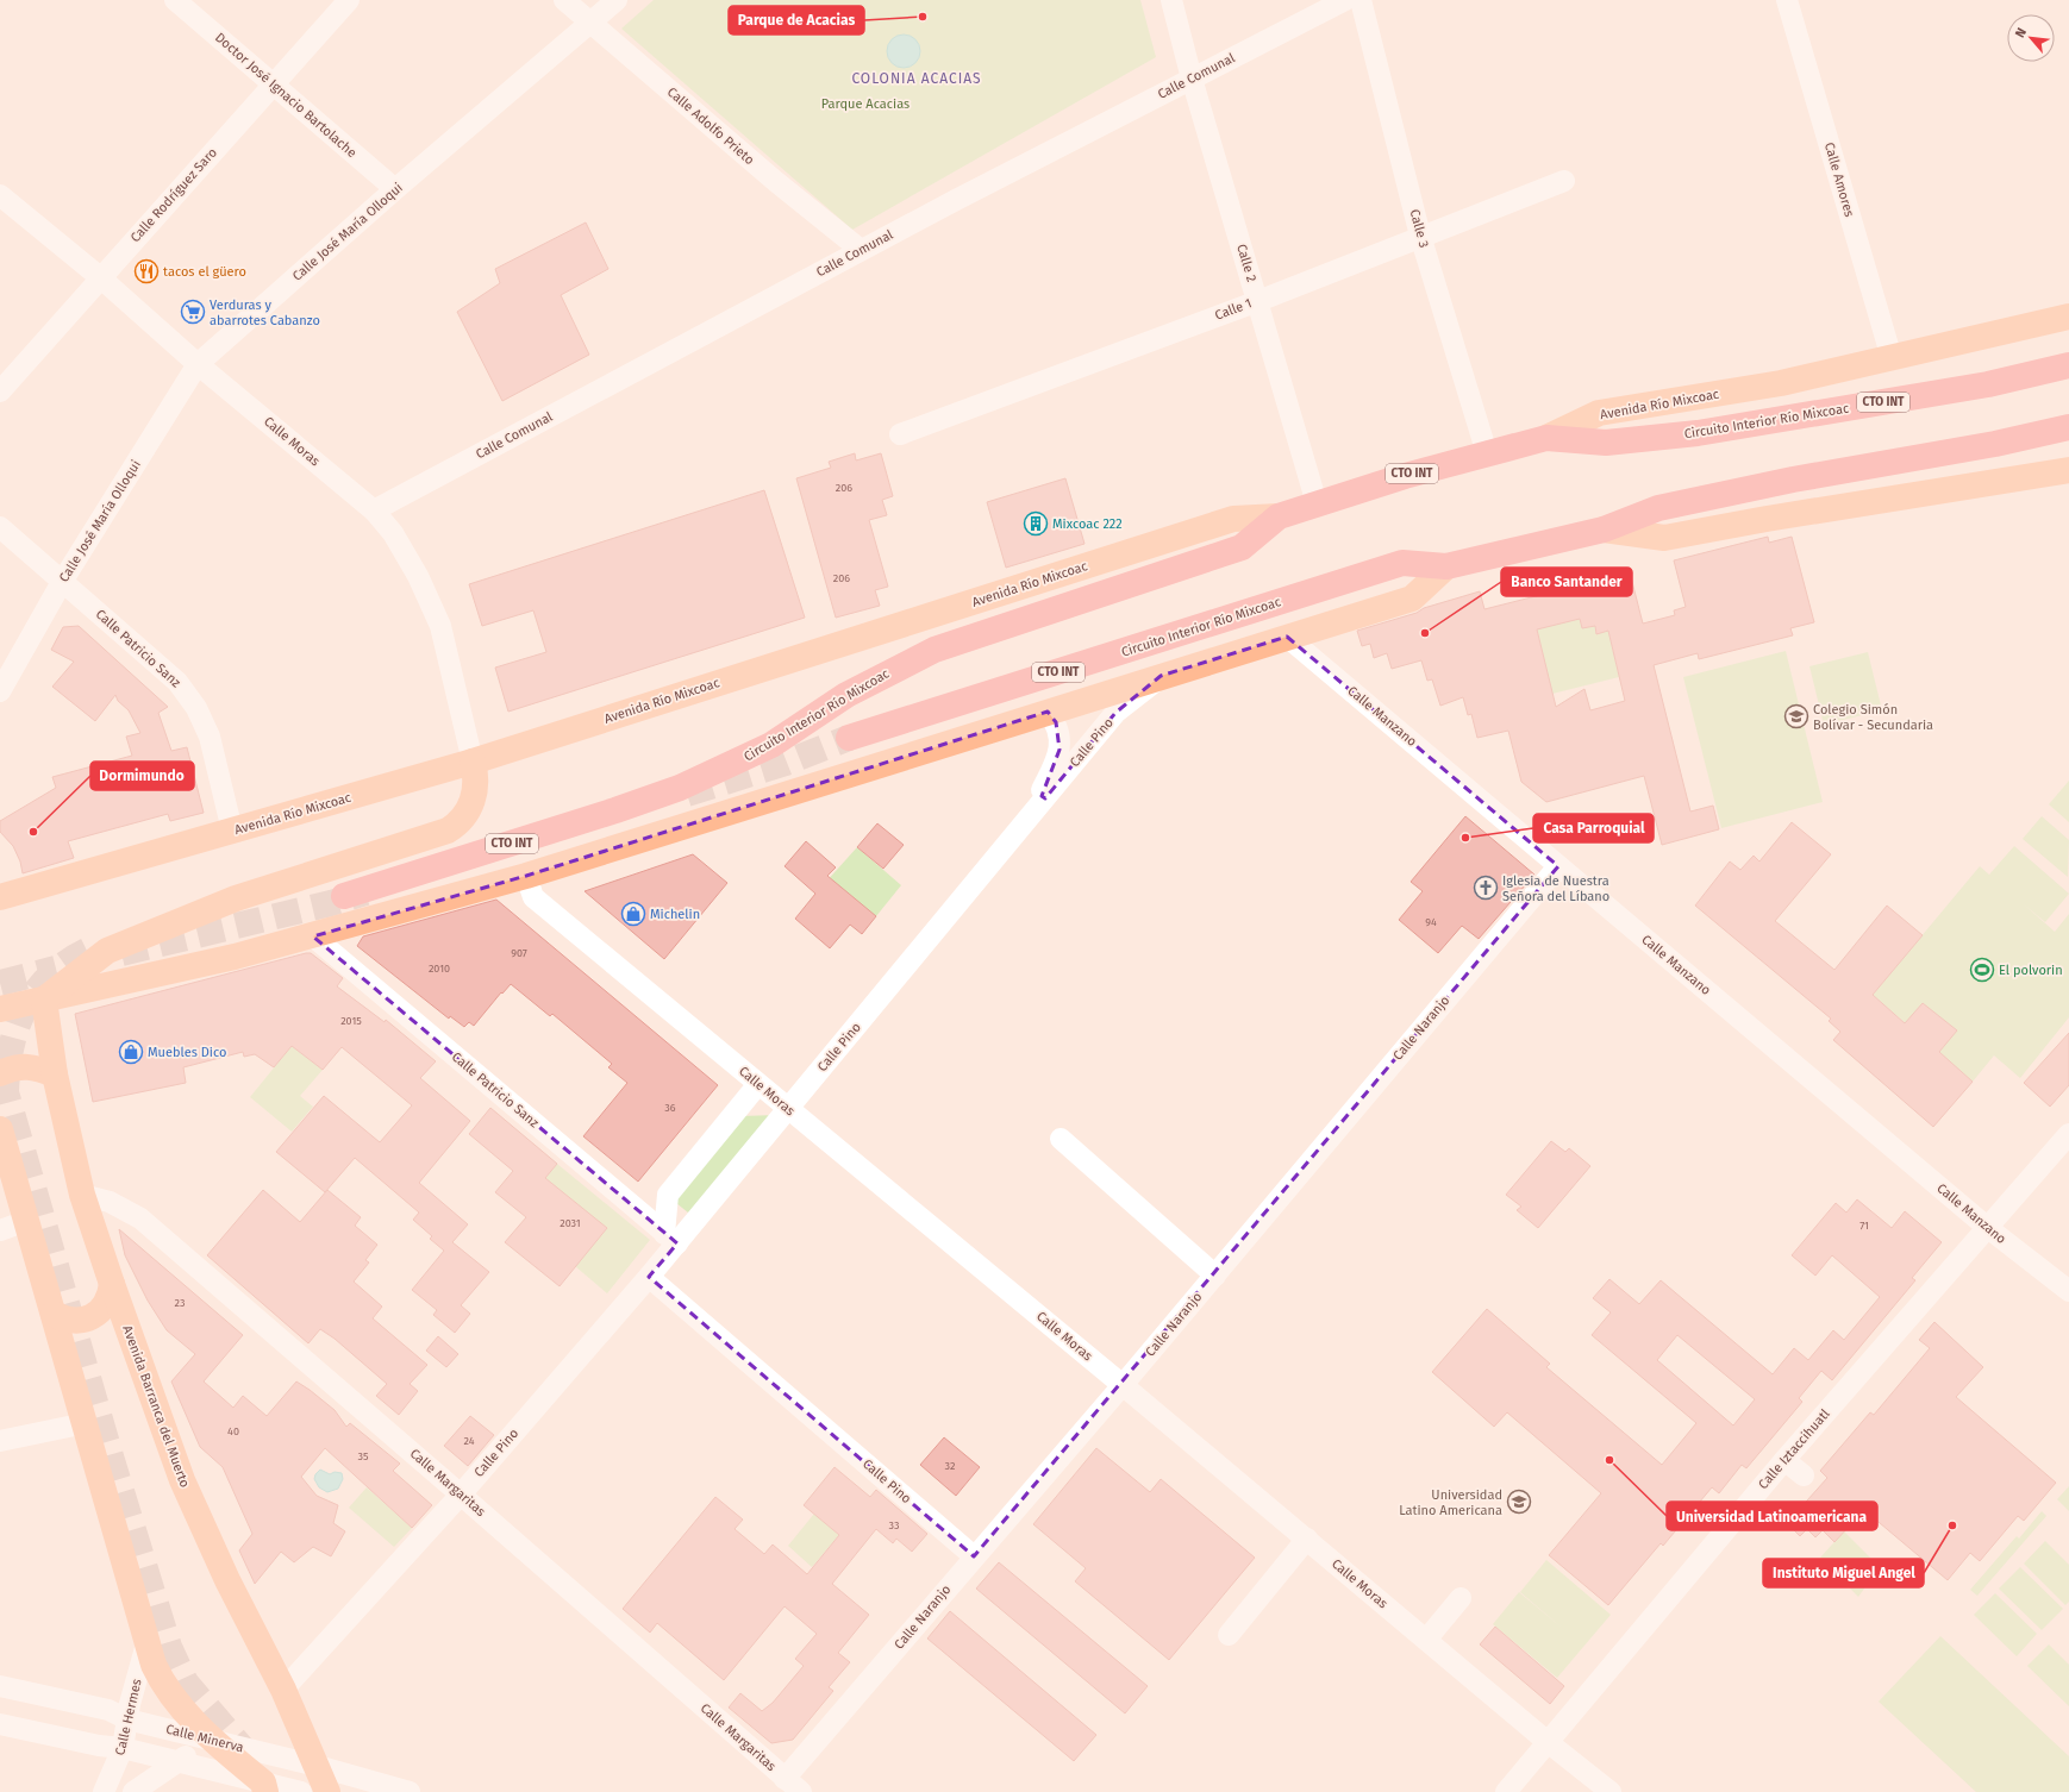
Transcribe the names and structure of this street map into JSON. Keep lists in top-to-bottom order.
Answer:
{
  "streets": {
    "highway": ["CTO INT", "Avenida Río Mixcoac", "Circuito Interior Río Mixcoac"],
    "main road": ["Avenida Barranca del Muerto"],
    "street": [
      "Calle Comunal",
      "Doctor José Ignacio Bartolache",
      "Calle Adolfo Prieto",
      "Calle Amores",
      "Calle Rodríguez Saro",
      "Calle 3",
      "Calle José María Olloqui",
      "Calle 2",
      "Calle 1",
      "Calle Moras",
      "Calle Patricio Sanz",
      "Calle Manzano",
      "Calle Pino",
      "Calle Naranjo",
      "Calle Iztaccihuatl",
      "Calle Margaritas",
      "Calle Hermes",
      "Calle Minerva"
    ]
  },
  "crossings": [
    ["Calle Comunal", "Calle Adolfo Prieto"],
    ["Calle Comunal", "Calle 3"],
    ["Calle Comunal", "Calle 2"],
    ["Calle Comunal", "Calle Moras"],
    ["Doctor José Ignacio Bartolache", "Calle Rodríguez Saro"],
    ["Doctor José Ignacio Bartolache", "Calle José María Olloqui"],
    ["Calle Adolfo Prieto", "Calle José María Olloqui"],
    ["Calle Amores", "Avenida Río Mixcoac"],
    ["Calle Rodríguez Saro", "Calle Moras"],
    ["Calle 3", "Calle 1"],
    ["Calle 3", "Avenida Río Mixcoac"],
    ["Calle José María Olloqui", "Calle Moras"],
    ["Calle José María Olloqui", "Calle Patricio Sanz"],
    ["Calle 2", "Calle 1"],
    ["Calle 2", "Avenida Río Mixcoac"],
    ["CTO INT", "Circuito Interior Río Mixcoac"],
    ["CTO INT", "Calle Moras"],
    ["CTO INT", "Calle Patricio Sanz"],
    ["CTO INT", "Calle Manzano"],
    ["CTO INT", "Calle Pino"],
    ["CTO INT", "Avenida Barranca del Muerto"],
    ["Avenida Río Mixcoac", "Circuito Interior Río Mixcoac"],
    ["Avenida Río Mixcoac", "Calle Moras"],
    ["Avenida Río Mixcoac", "Calle Patricio Sanz"],
    ["Calle Moras", "Calle Pino"],
    ["Calle Moras", "Calle Naranjo"],
    ["Calle Moras", "Calle Iztaccihuatl"],
    ["Calle Patricio Sanz", "Calle Pino"],
    ["Calle Manzano", "Calle Naranjo"],
    ["Calle Manzano", "Calle Iztaccihuatl"],
    ["Calle Pino", "Calle Naranjo"],
    ["Calle Pino", "Avenida Barranca del Muerto"],
    ["Calle Pino", "Calle Margaritas"],
    ["Calle Naranjo", "Calle Margaritas"],
    ["Avenida Barranca del Muerto", "Calle Margaritas"],
    ["Avenida Barranca del Muerto", "Calle Minerva"],
    ["Calle Hermes", "Calle Minerva"]
  ],
  "districts": ["COLONIA ACACIAS"],
  "parks": ["Parque Acacias"],
  "places": {
    "other": [
      "Parque de Acacias",
      "Banco Santander",
      "Dormimundo",
      "Casa Parroquial",
      "Universidad Latinoamericana",
      "Instituto Miguel Angel"
    ],
    "restaurant": ["tacos el güero"],
    "supermarket": ["Verduras y abarrotes Cabanzo"],
    "building": ["Mixcoac 222"],
    "school or university": ["Colegio Simón Bolívar - Secundaria", "Universidad Latino Americana"],
    "church": ["Iglesia de Nuestra Señora del Líbano"],
    "shop": ["Michelin", "Muebles Dico"],
    "sports": ["El polvorin"]
  },
  "house_numbers": [
    "206",
    "206",
    "94",
    "907",
    "2010",
    "2015",
    "36",
    "2031",
    "71",
    "23",
    "40",
    "24",
    "35",
    "32",
    "33"
  ],
  "north": "top left"
}
